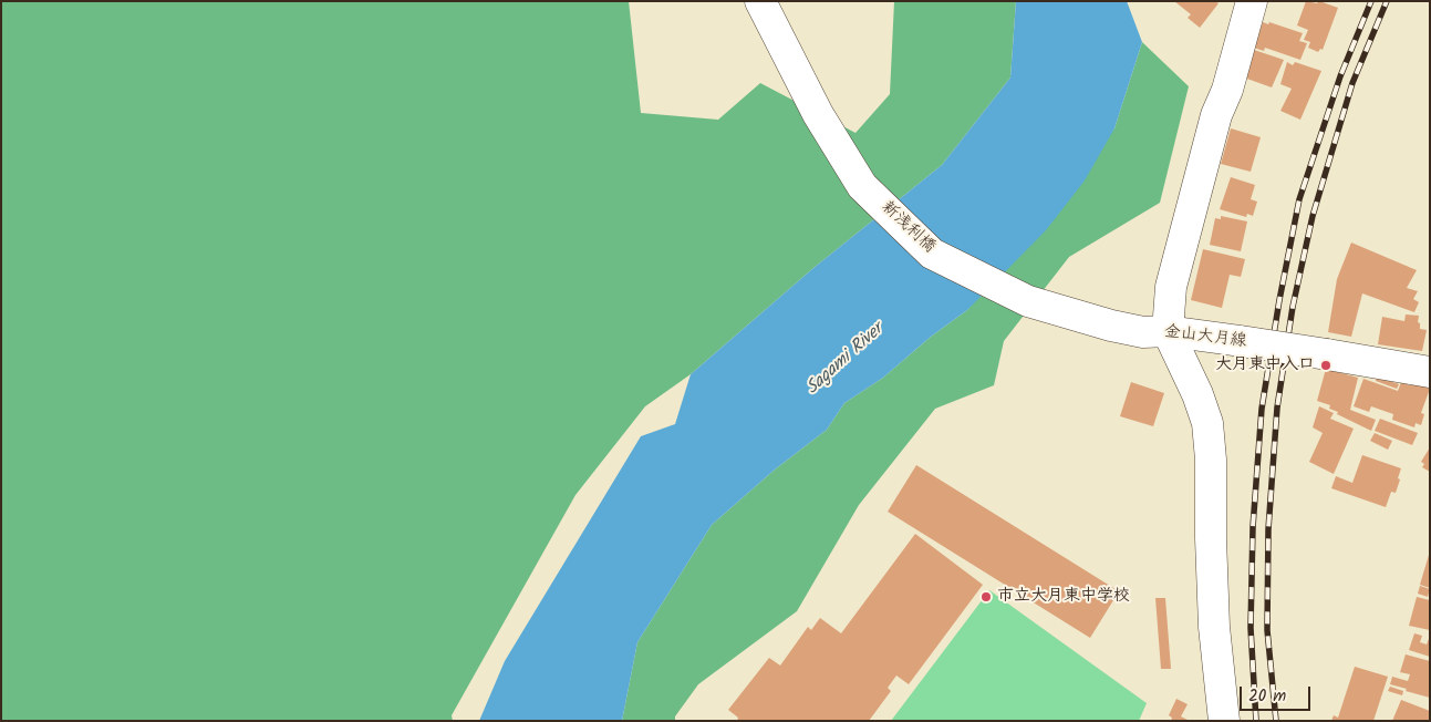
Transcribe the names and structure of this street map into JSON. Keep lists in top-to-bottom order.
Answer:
{
  "streets": {
    "main road": ["新浅利橋", "金山大月線"]
  },
  "crossings": [
    ["新浅利橋", "金山大月線"]
  ],
  "water": ["Sagami River"],
  "places": ["大月東中入口", "市立大月東中学校"],
  "scale_bar": "20 m"
}
